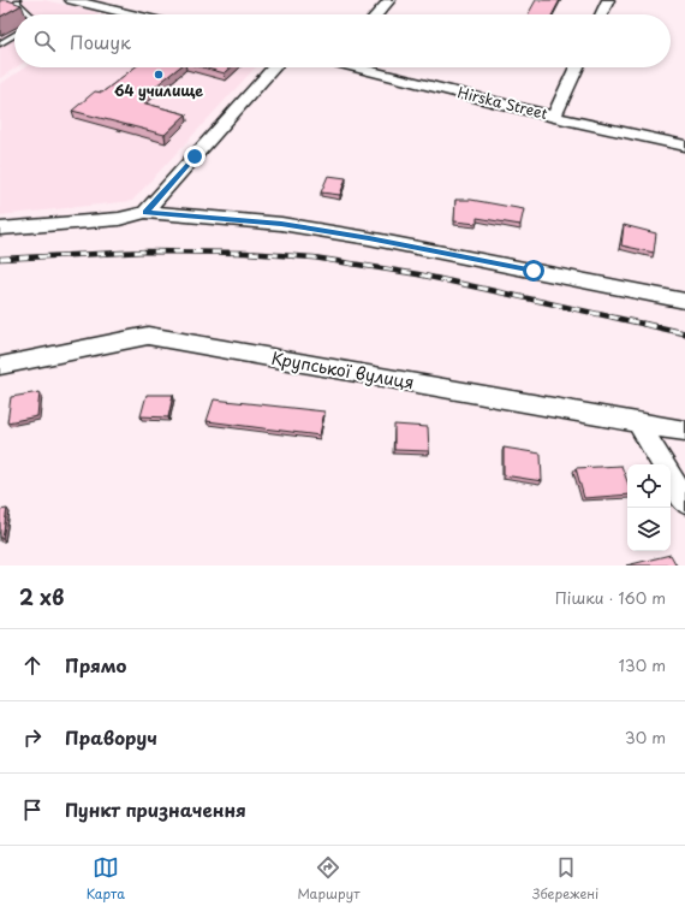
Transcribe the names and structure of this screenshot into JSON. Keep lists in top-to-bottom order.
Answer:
{
  "streets": {
    "street": ["Hirska Street", "Крупської вулиця"]
  },
  "places": ["64 училище"],
  "page": {
    "search": "Пошук",
    "heading": ["2 хв", "Пішки · 160 m"],
    "list": [
      ["Прямо", "130 m"],
      ["Праворуч", "30 m"],
      "Пункт призначення"
    ],
    "nav": ["Карта", "Маршрут", "Збережені"]
  }
}
